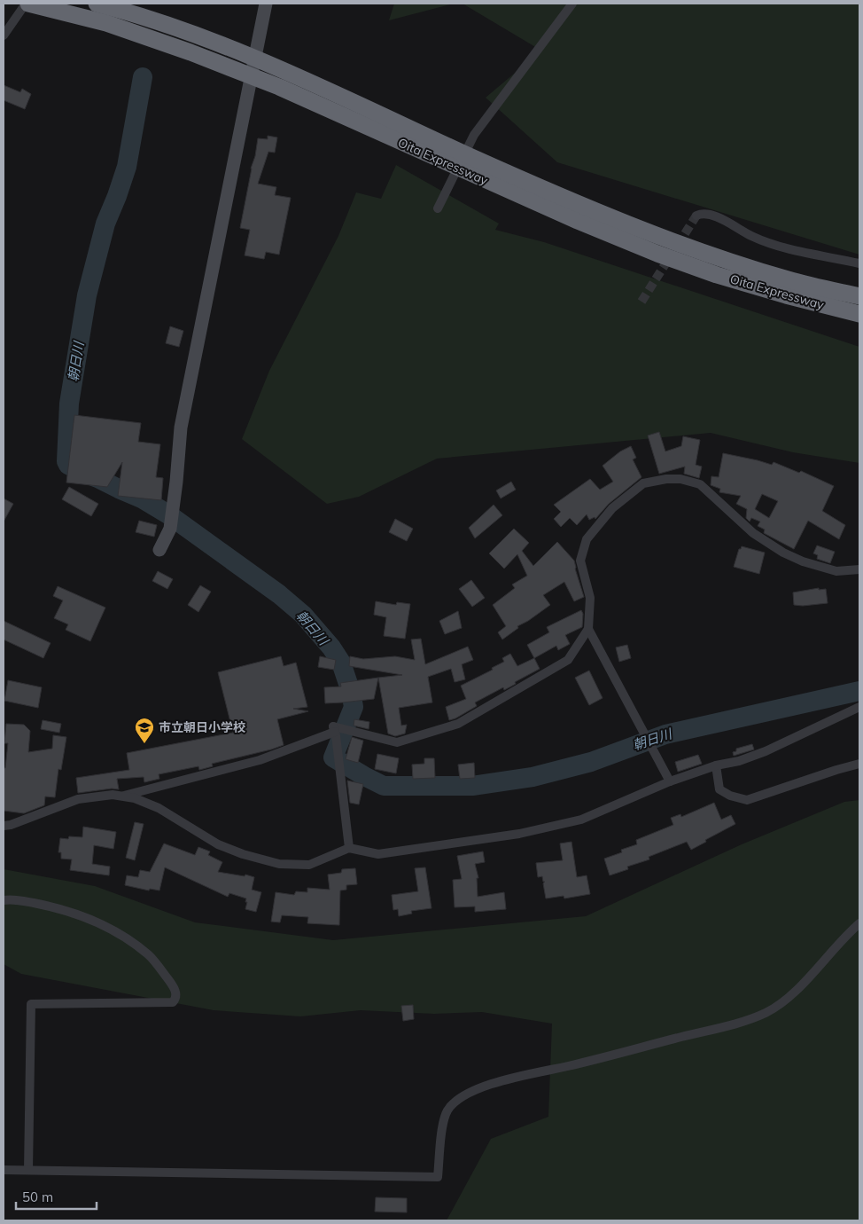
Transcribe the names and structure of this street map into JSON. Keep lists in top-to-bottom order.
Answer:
{
  "streets": {
    "highway": ["Oita Expressway"]
  },
  "water": ["朝日川"],
  "places": {
    "school or university": ["市立朝日小学校"]
  },
  "scale_bar": "50 m"
}
